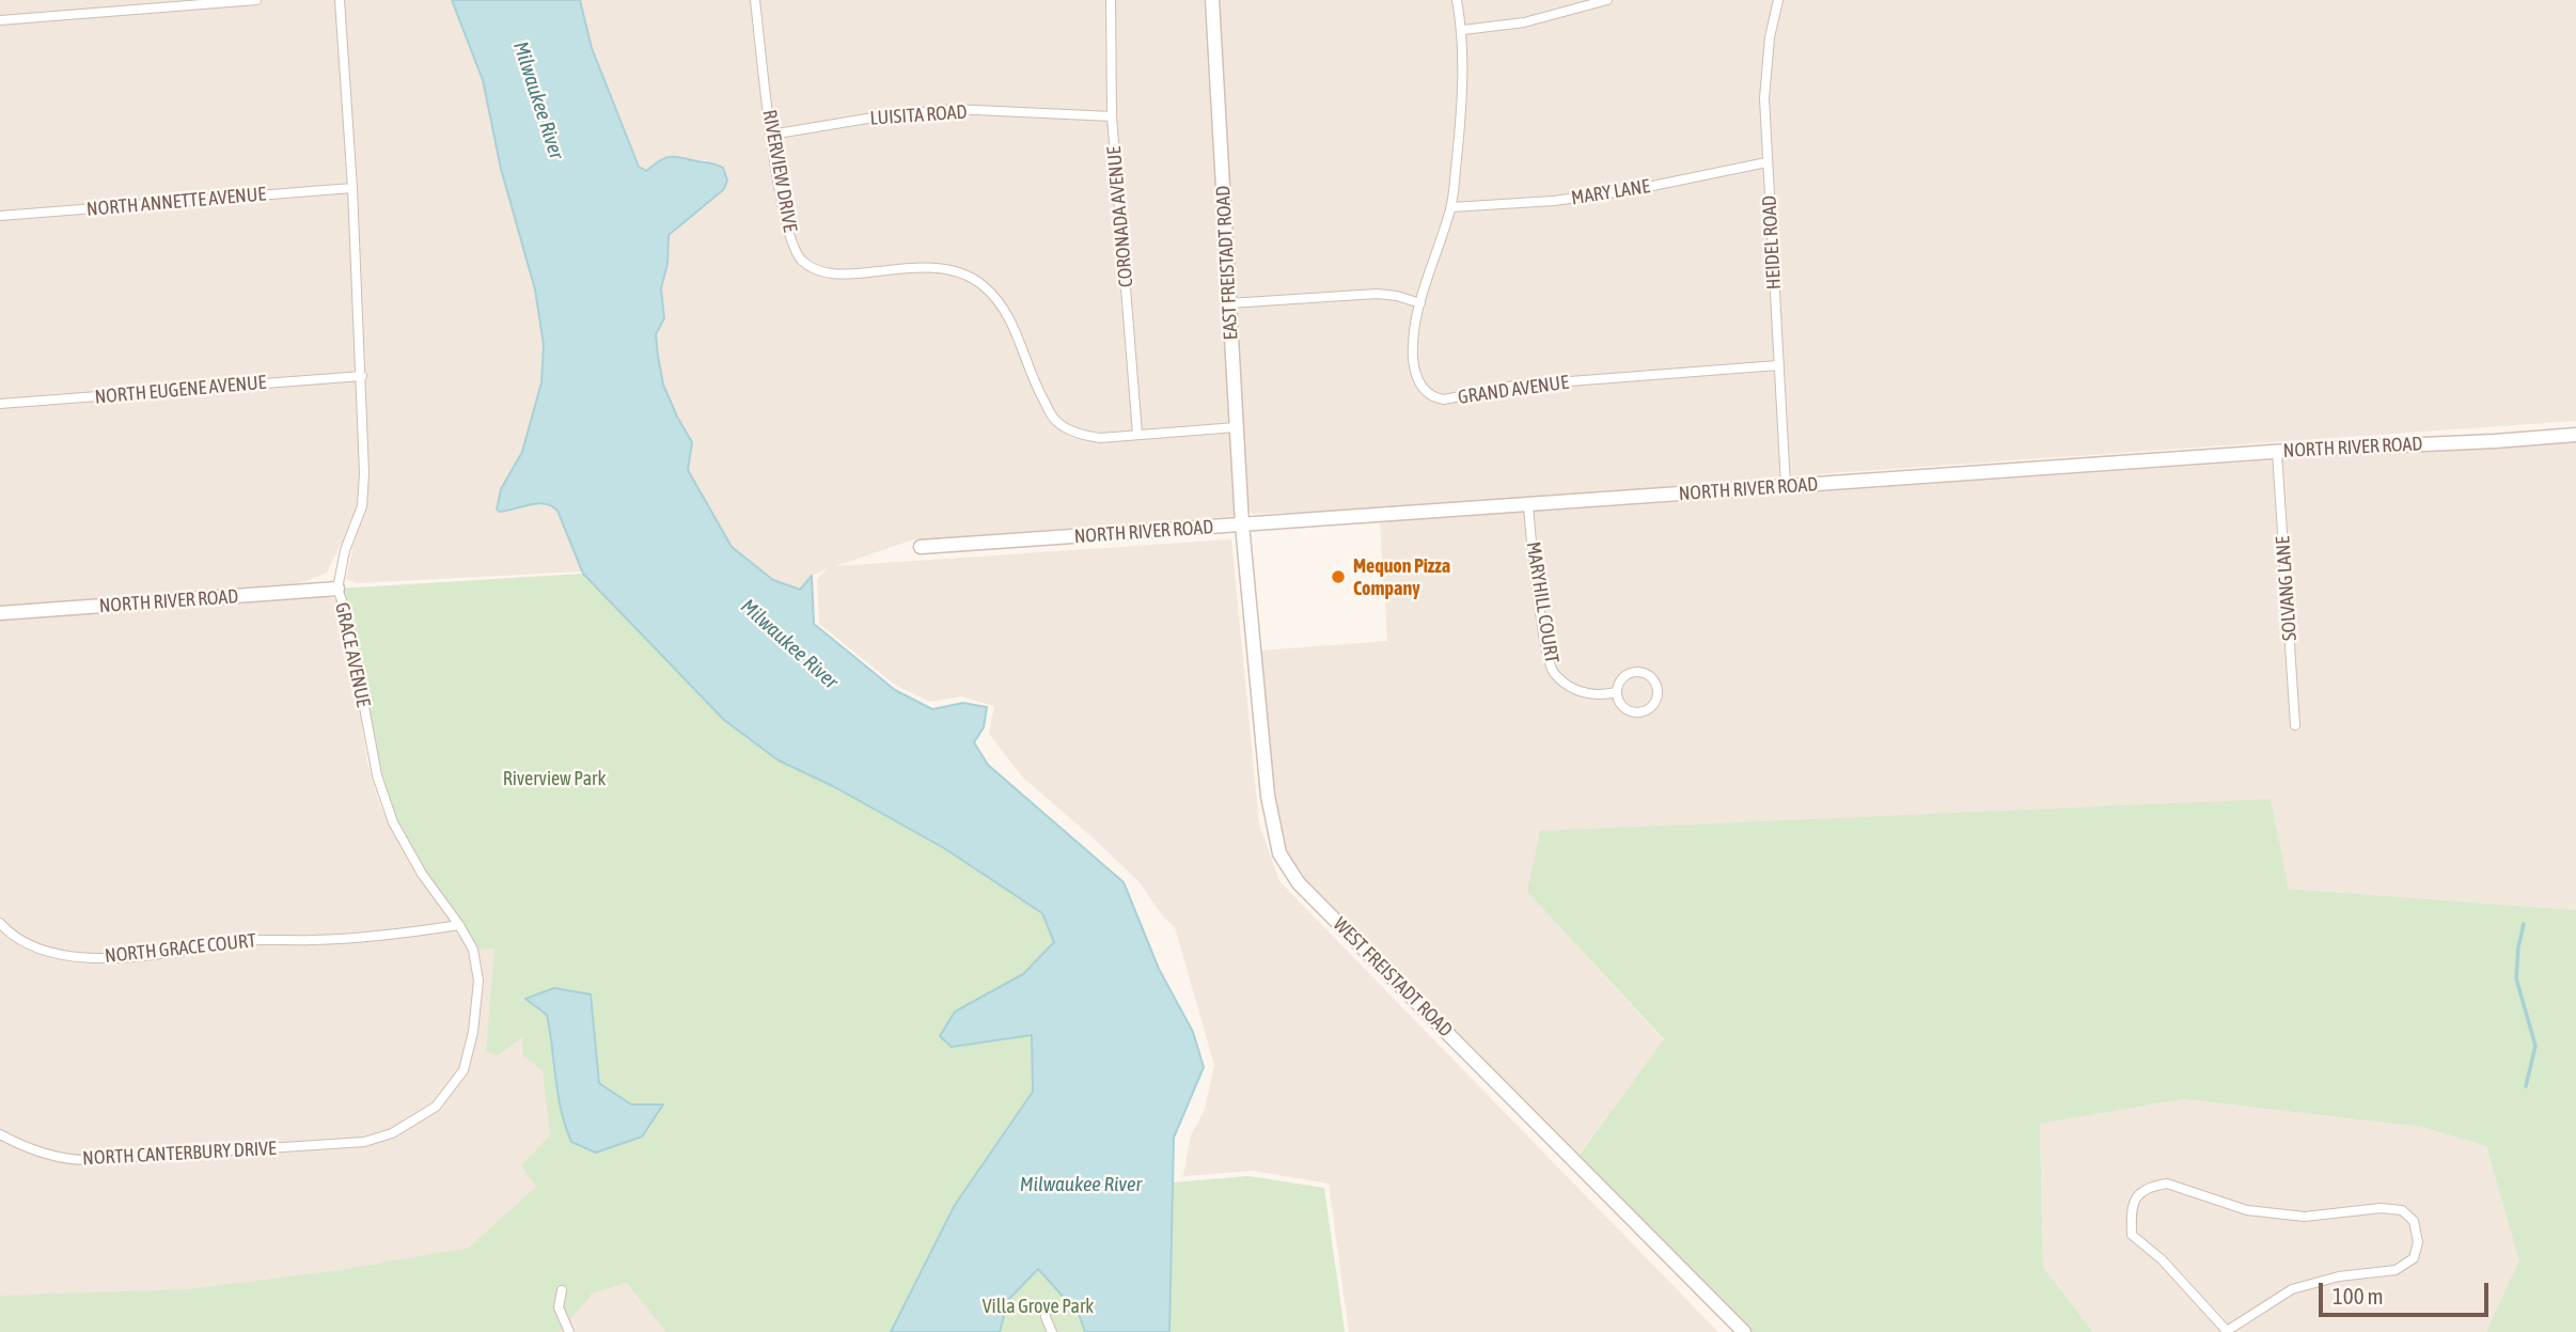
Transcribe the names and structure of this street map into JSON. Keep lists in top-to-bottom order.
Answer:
{
  "streets": {
    "street": [
      "LUISITA ROAD",
      "RIVERVIEW DRIVE",
      "MARY LANE",
      "NORTH ANNETTE AVENUE",
      "CORONADA AVENUE",
      "HEIDEL ROAD",
      "EAST FREISTADT ROAD",
      "NORTH EUGENE AVENUE",
      "GRAND AVENUE",
      "NORTH RIVER ROAD",
      "SOLVANG LANE",
      "MARYHILL COURT",
      "GRACE AVENUE",
      "NORTH GRACE COURT",
      "WEST FREISTADT ROAD",
      "NORTH CANTERBURY DRIVE"
    ]
  },
  "crossings": [
    ["LUISITA ROAD", "RIVERVIEW DRIVE"],
    ["LUISITA ROAD", "CORONADA AVENUE"],
    ["RIVERVIEW DRIVE", "CORONADA AVENUE"],
    ["RIVERVIEW DRIVE", "EAST FREISTADT ROAD"],
    ["MARY LANE", "HEIDEL ROAD"],
    ["MARY LANE", "GRAND AVENUE"],
    ["NORTH ANNETTE AVENUE", "GRACE AVENUE"],
    ["HEIDEL ROAD", "GRAND AVENUE"],
    ["HEIDEL ROAD", "NORTH RIVER ROAD"],
    ["EAST FREISTADT ROAD", "NORTH RIVER ROAD"],
    ["EAST FREISTADT ROAD", "WEST FREISTADT ROAD"],
    ["NORTH EUGENE AVENUE", "GRACE AVENUE"],
    ["NORTH RIVER ROAD", "SOLVANG LANE"],
    ["NORTH RIVER ROAD", "MARYHILL COURT"],
    ["NORTH RIVER ROAD", "GRACE AVENUE"],
    ["NORTH RIVER ROAD", "WEST FREISTADT ROAD"],
    ["GRACE AVENUE", "NORTH GRACE COURT"],
    ["GRACE AVENUE", "NORTH CANTERBURY DRIVE"]
  ],
  "water": ["Milwaukee River"],
  "parks": ["Riverview Park", "Villa Grove Park"],
  "places": ["Mequon Pizza Company"],
  "scale_bar": "100 m"
}
